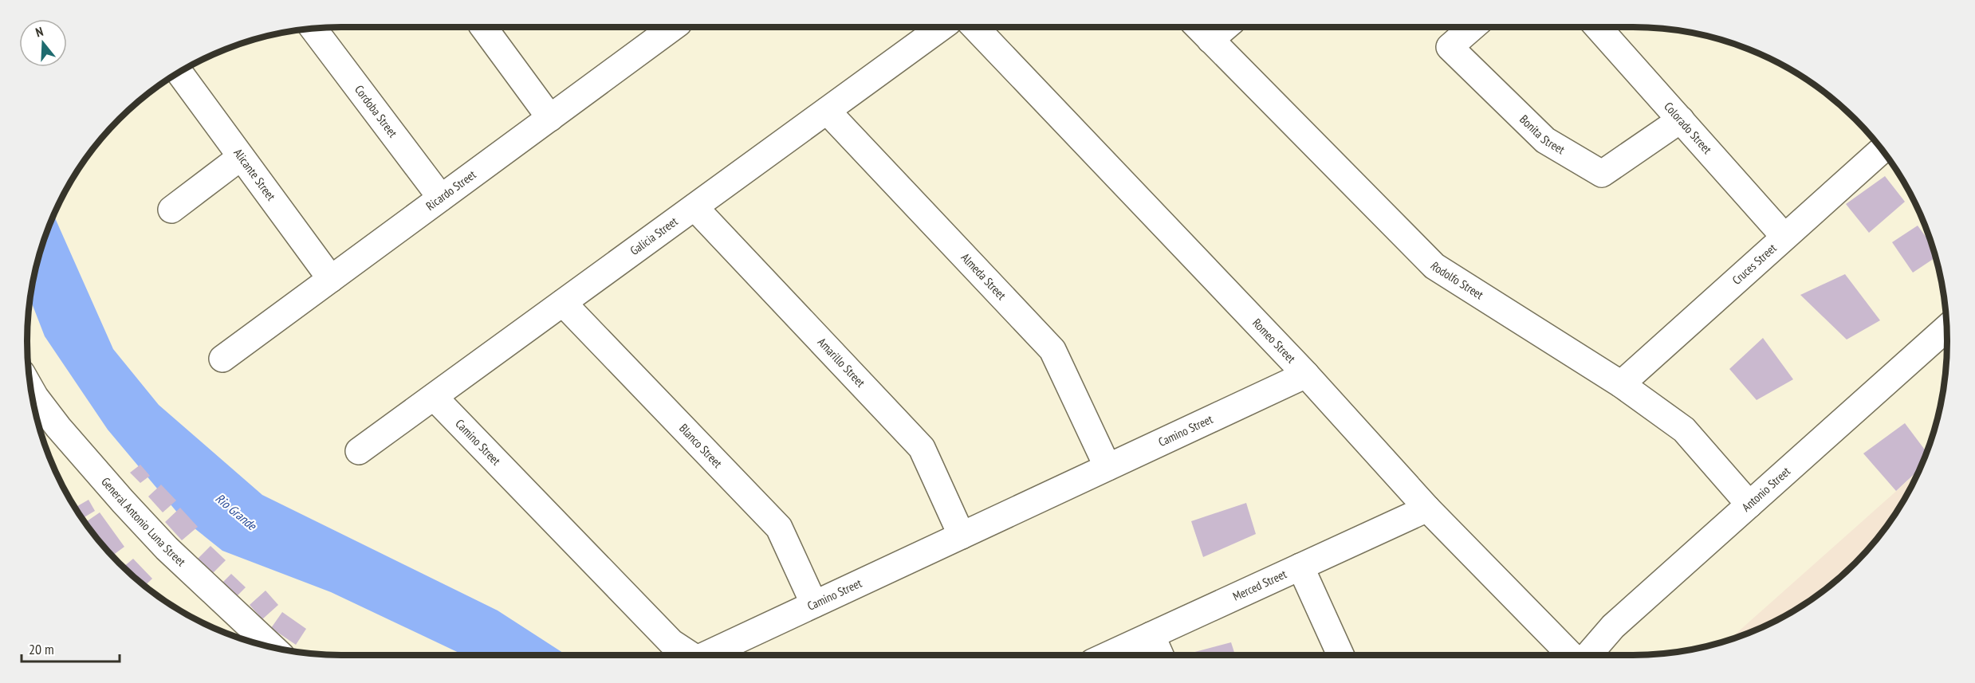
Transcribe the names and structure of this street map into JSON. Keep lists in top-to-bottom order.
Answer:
{
  "streets": {
    "street": [
      "Cordoba Street",
      "Colorado Street",
      "Bonita Street",
      "Alicante Street",
      "Ricardo Street",
      "Galicia Street",
      "Cruces Street",
      "Almeda Street",
      "Rodolfo Street",
      "Romeo Street",
      "Amarillo Street",
      "Camino Street",
      "Blanco Street",
      "Antonio Street",
      "General Antonio Luna Street",
      "Merced Street"
    ]
  },
  "crossings": [
    ["Cordoba Street", "Ricardo Street"],
    ["Colorado Street", "Bonita Street"],
    ["Colorado Street", "Cruces Street"],
    ["Alicante Street", "Ricardo Street"],
    ["Galicia Street", "Almeda Street"],
    ["Galicia Street", "Amarillo Street"],
    ["Galicia Street", "Camino Street"],
    ["Galicia Street", "Blanco Street"],
    ["Cruces Street", "Rodolfo Street"],
    ["Almeda Street", "Camino Street"],
    ["Rodolfo Street", "Antonio Street"],
    ["Romeo Street", "Camino Street"],
    ["Romeo Street", "Merced Street"],
    ["Amarillo Street", "Camino Street"],
    ["Camino Street", "Blanco Street"]
  ],
  "water": ["Rio Grande"],
  "scale_bar": "20 m",
  "north": "top"
}
